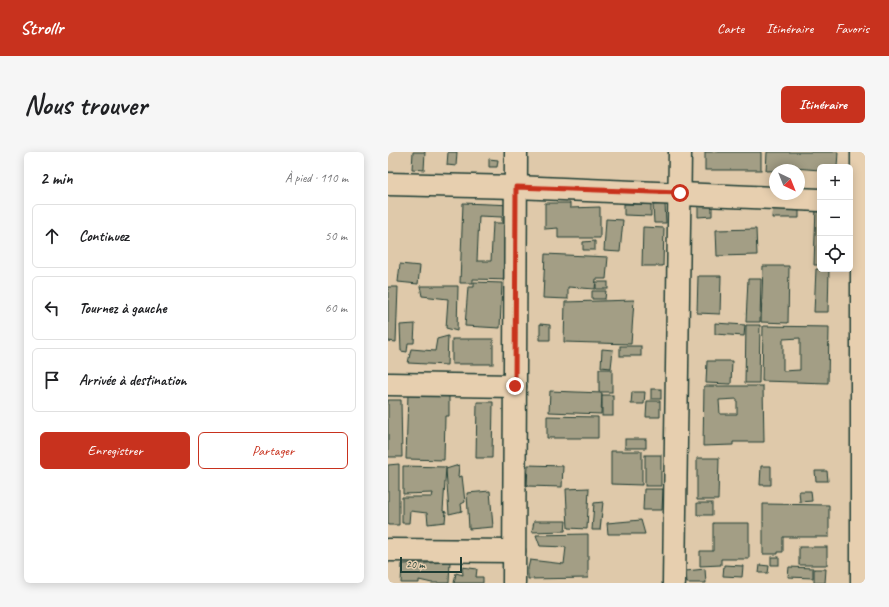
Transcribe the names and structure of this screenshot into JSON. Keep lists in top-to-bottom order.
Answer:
{
  "scale_bar": "20 m",
  "north": "bottom right",
  "page": {
    "header": "Strollr",
    "nav": ["Carte", "Itinéraire", "Favoris"],
    "buttons": [
      "Itinéraire",
      ["Enregistrer", "Partager"]
    ],
    "title": "Nous trouver",
    "heading": ["2 min", "À pied · 110 m"],
    "map_buttons": ["+", "−"],
    "list": [
      ["Continuez", "50 m"],
      ["Tournez à gauche", "60 m"],
      "Arrivée à destination"
    ],
    "scale": "20 m"
  }
}
